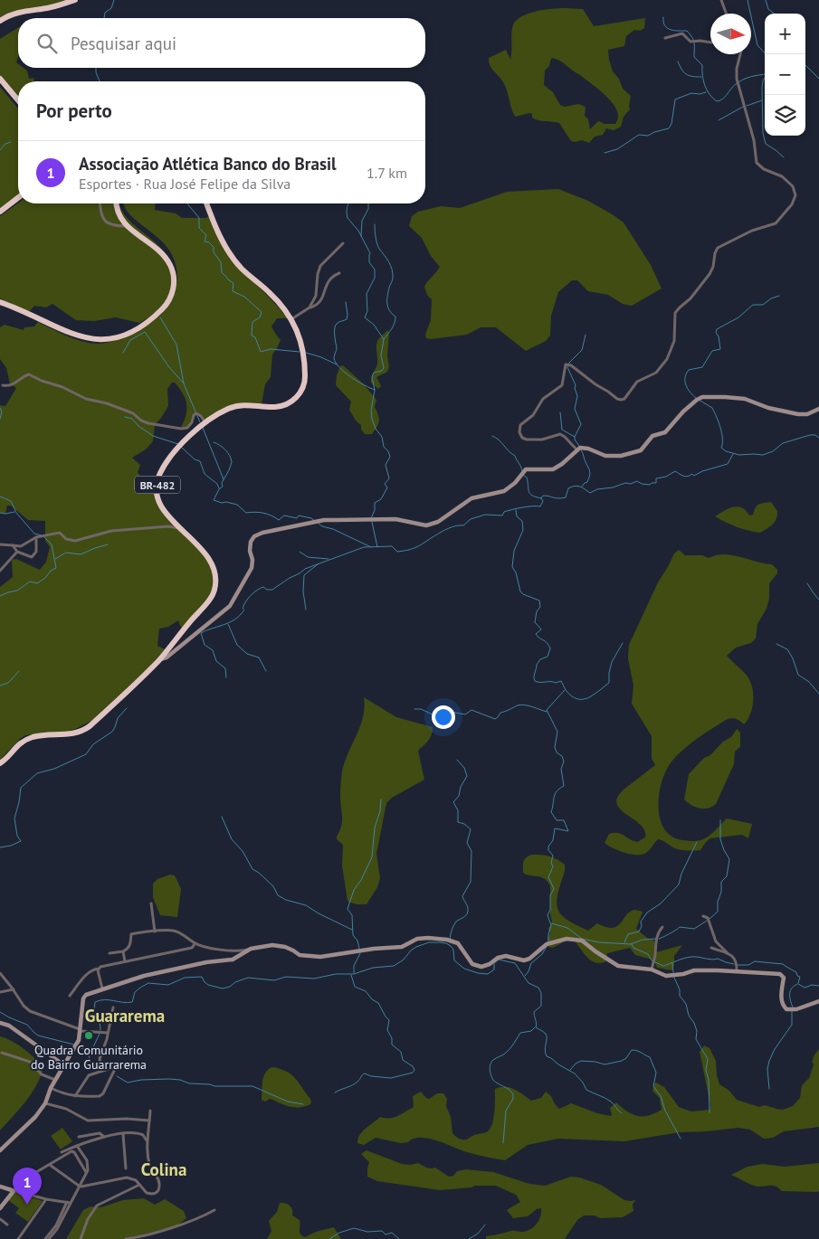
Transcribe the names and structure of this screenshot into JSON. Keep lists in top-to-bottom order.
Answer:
{
  "streets": {
    "highway": ["BR-482"]
  },
  "districts": ["Guararema", "Colina"],
  "places": ["Quadra Comunitário do Bairro Guarrarema"],
  "north": "right",
  "page": {
    "map_buttons": ["+", "−"],
    "search": "Pesquisar aqui",
    "heading": "Por perto",
    "list": [
      {
        "mark": "1",
        "name": "Associação Atlética Banco do Brasil",
        "note": "Esportes · Rua José Felipe da Silva",
        "value": "1.7 km"
      }
    ],
    "pins": "1"
  }
}
